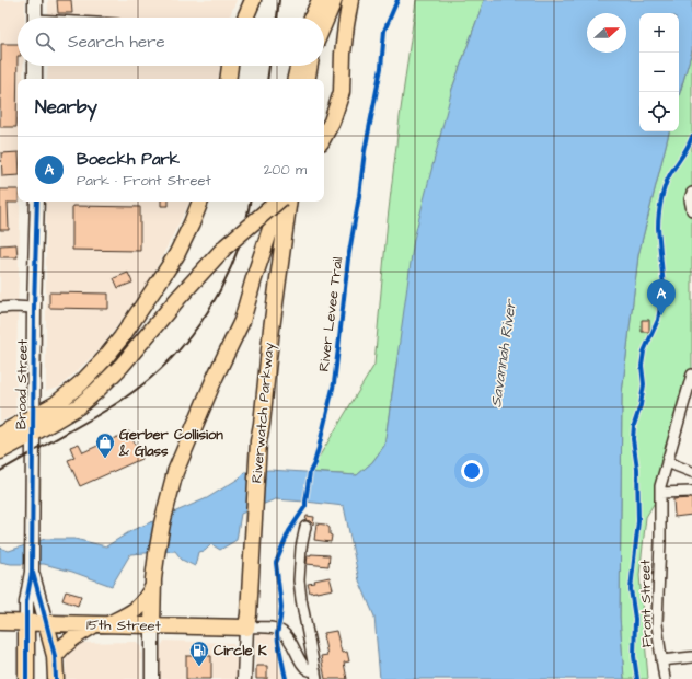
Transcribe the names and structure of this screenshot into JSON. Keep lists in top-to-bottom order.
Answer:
{
  "streets": {
    "main road": ["Broad Street", "Riverwatch Parkway", "15th Street"],
    "street": ["Front Street"],
    "cycle path": ["River Levee Trail"]
  },
  "crossings": [
    ["Broad Street", "15th Street"],
    ["Riverwatch Parkway", "15th Street"]
  ],
  "water": ["Savannah River"],
  "places": {
    "shop": ["Gerber Collision & Glass"],
    "fuel station": ["Circle K"]
  },
  "north": "right",
  "page": {
    "map_buttons": ["+", "−"],
    "search": "Search here",
    "heading": "Nearby",
    "list": [
      {
        "mark": "A",
        "name": "Boeckh Park",
        "note": "Park · Front Street",
        "value": "200 m"
      }
    ],
    "pins": "A"
  }
}
